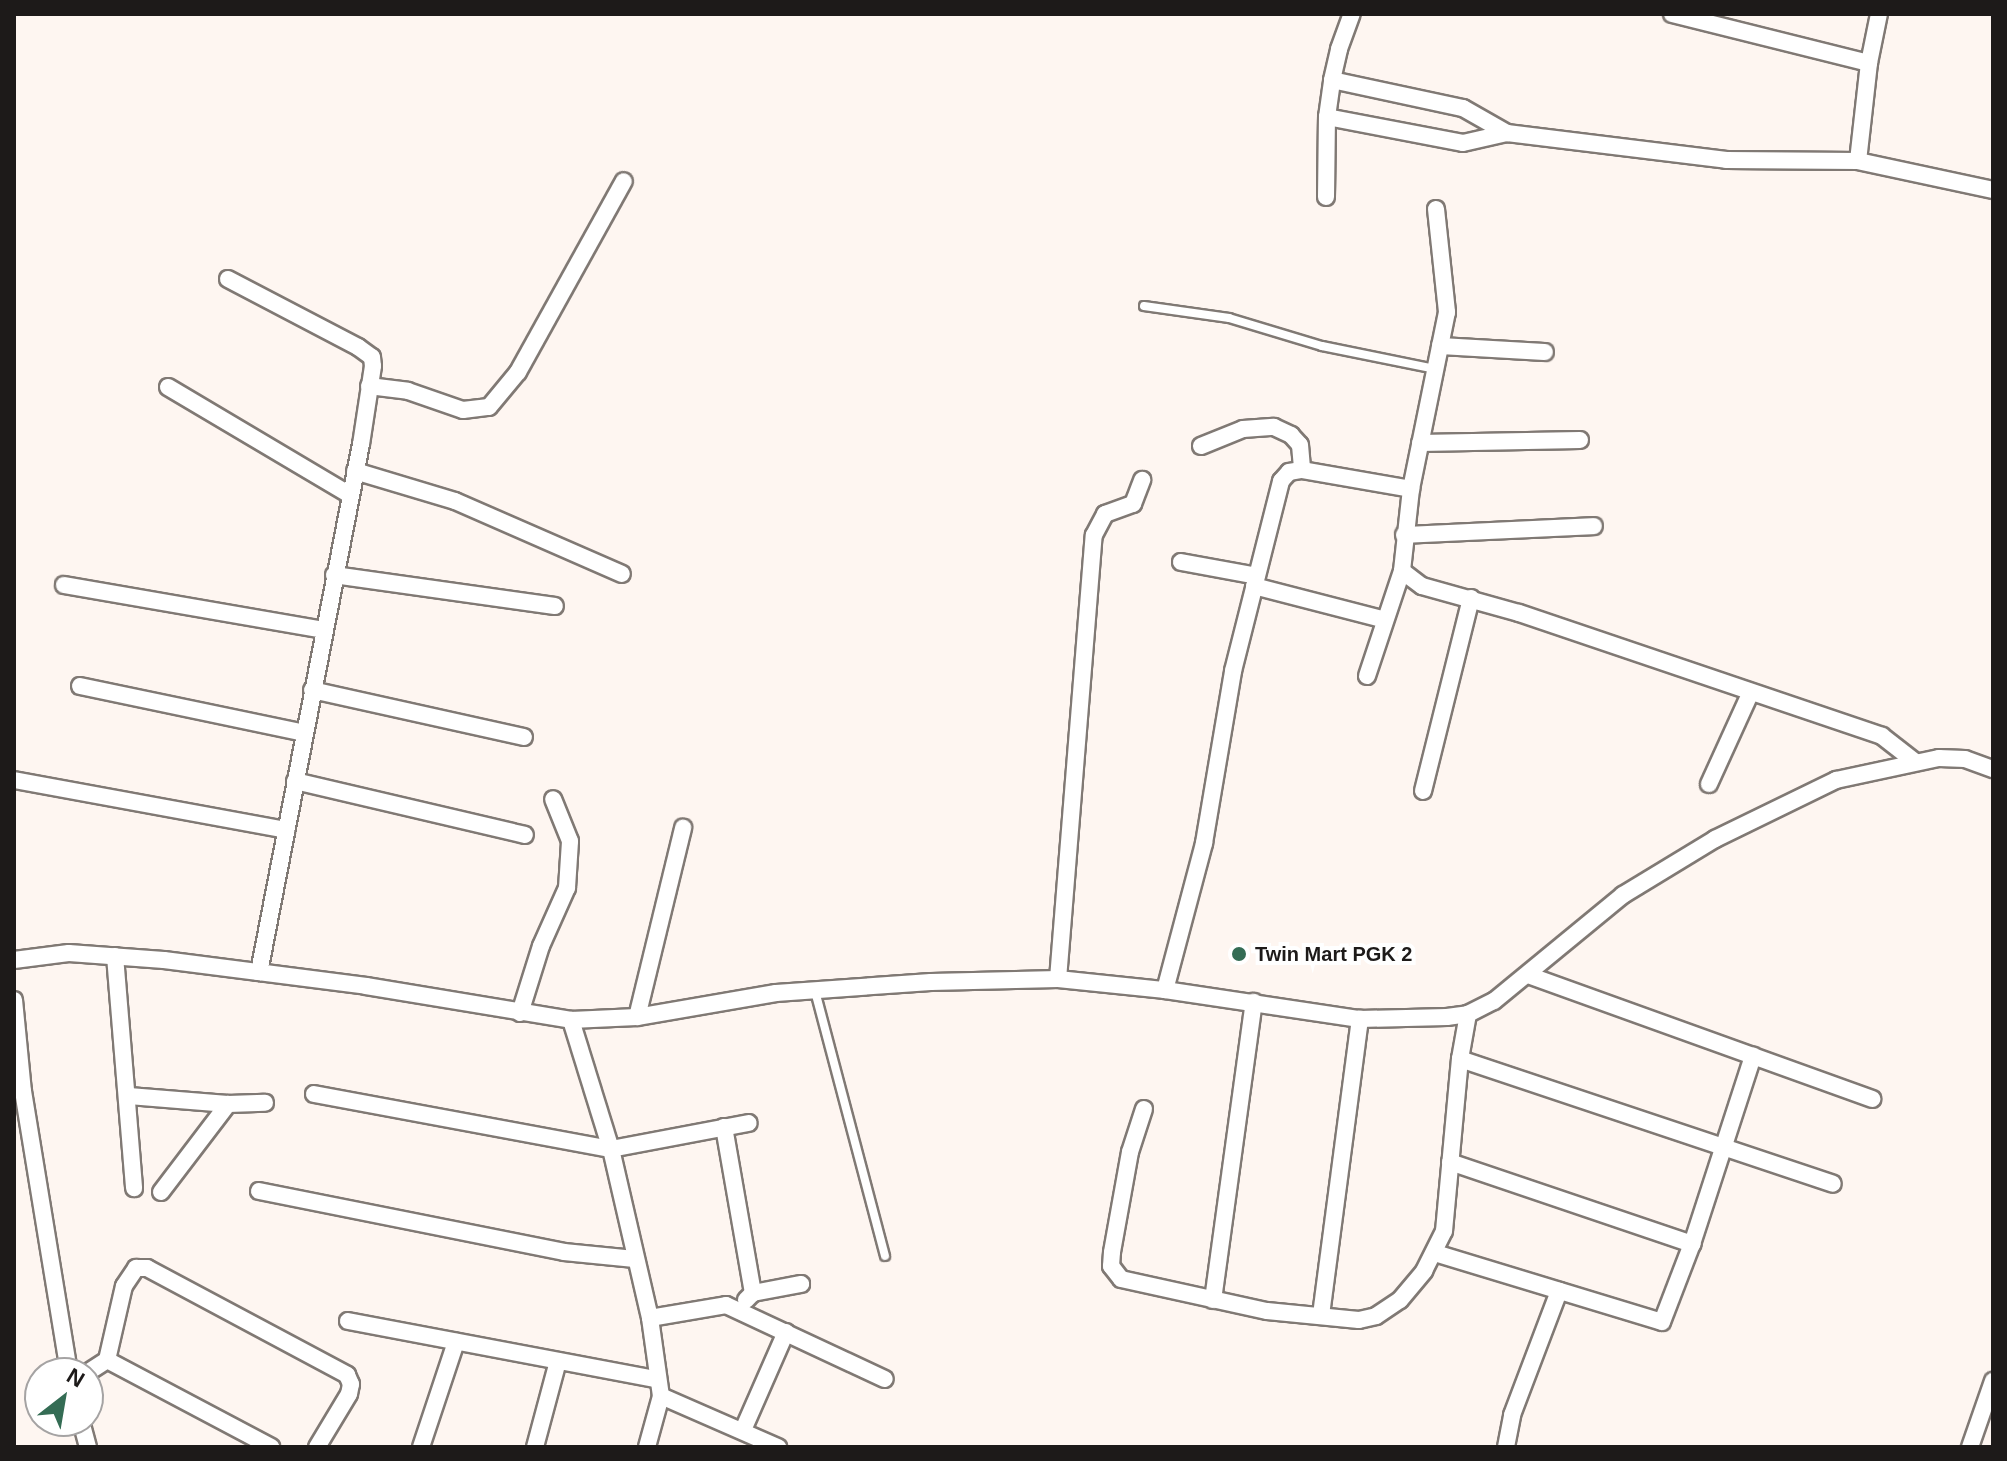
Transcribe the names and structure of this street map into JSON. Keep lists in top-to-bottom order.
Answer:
{
  "places": ["Twin Mart PGK 2"],
  "north": "top right"
}
